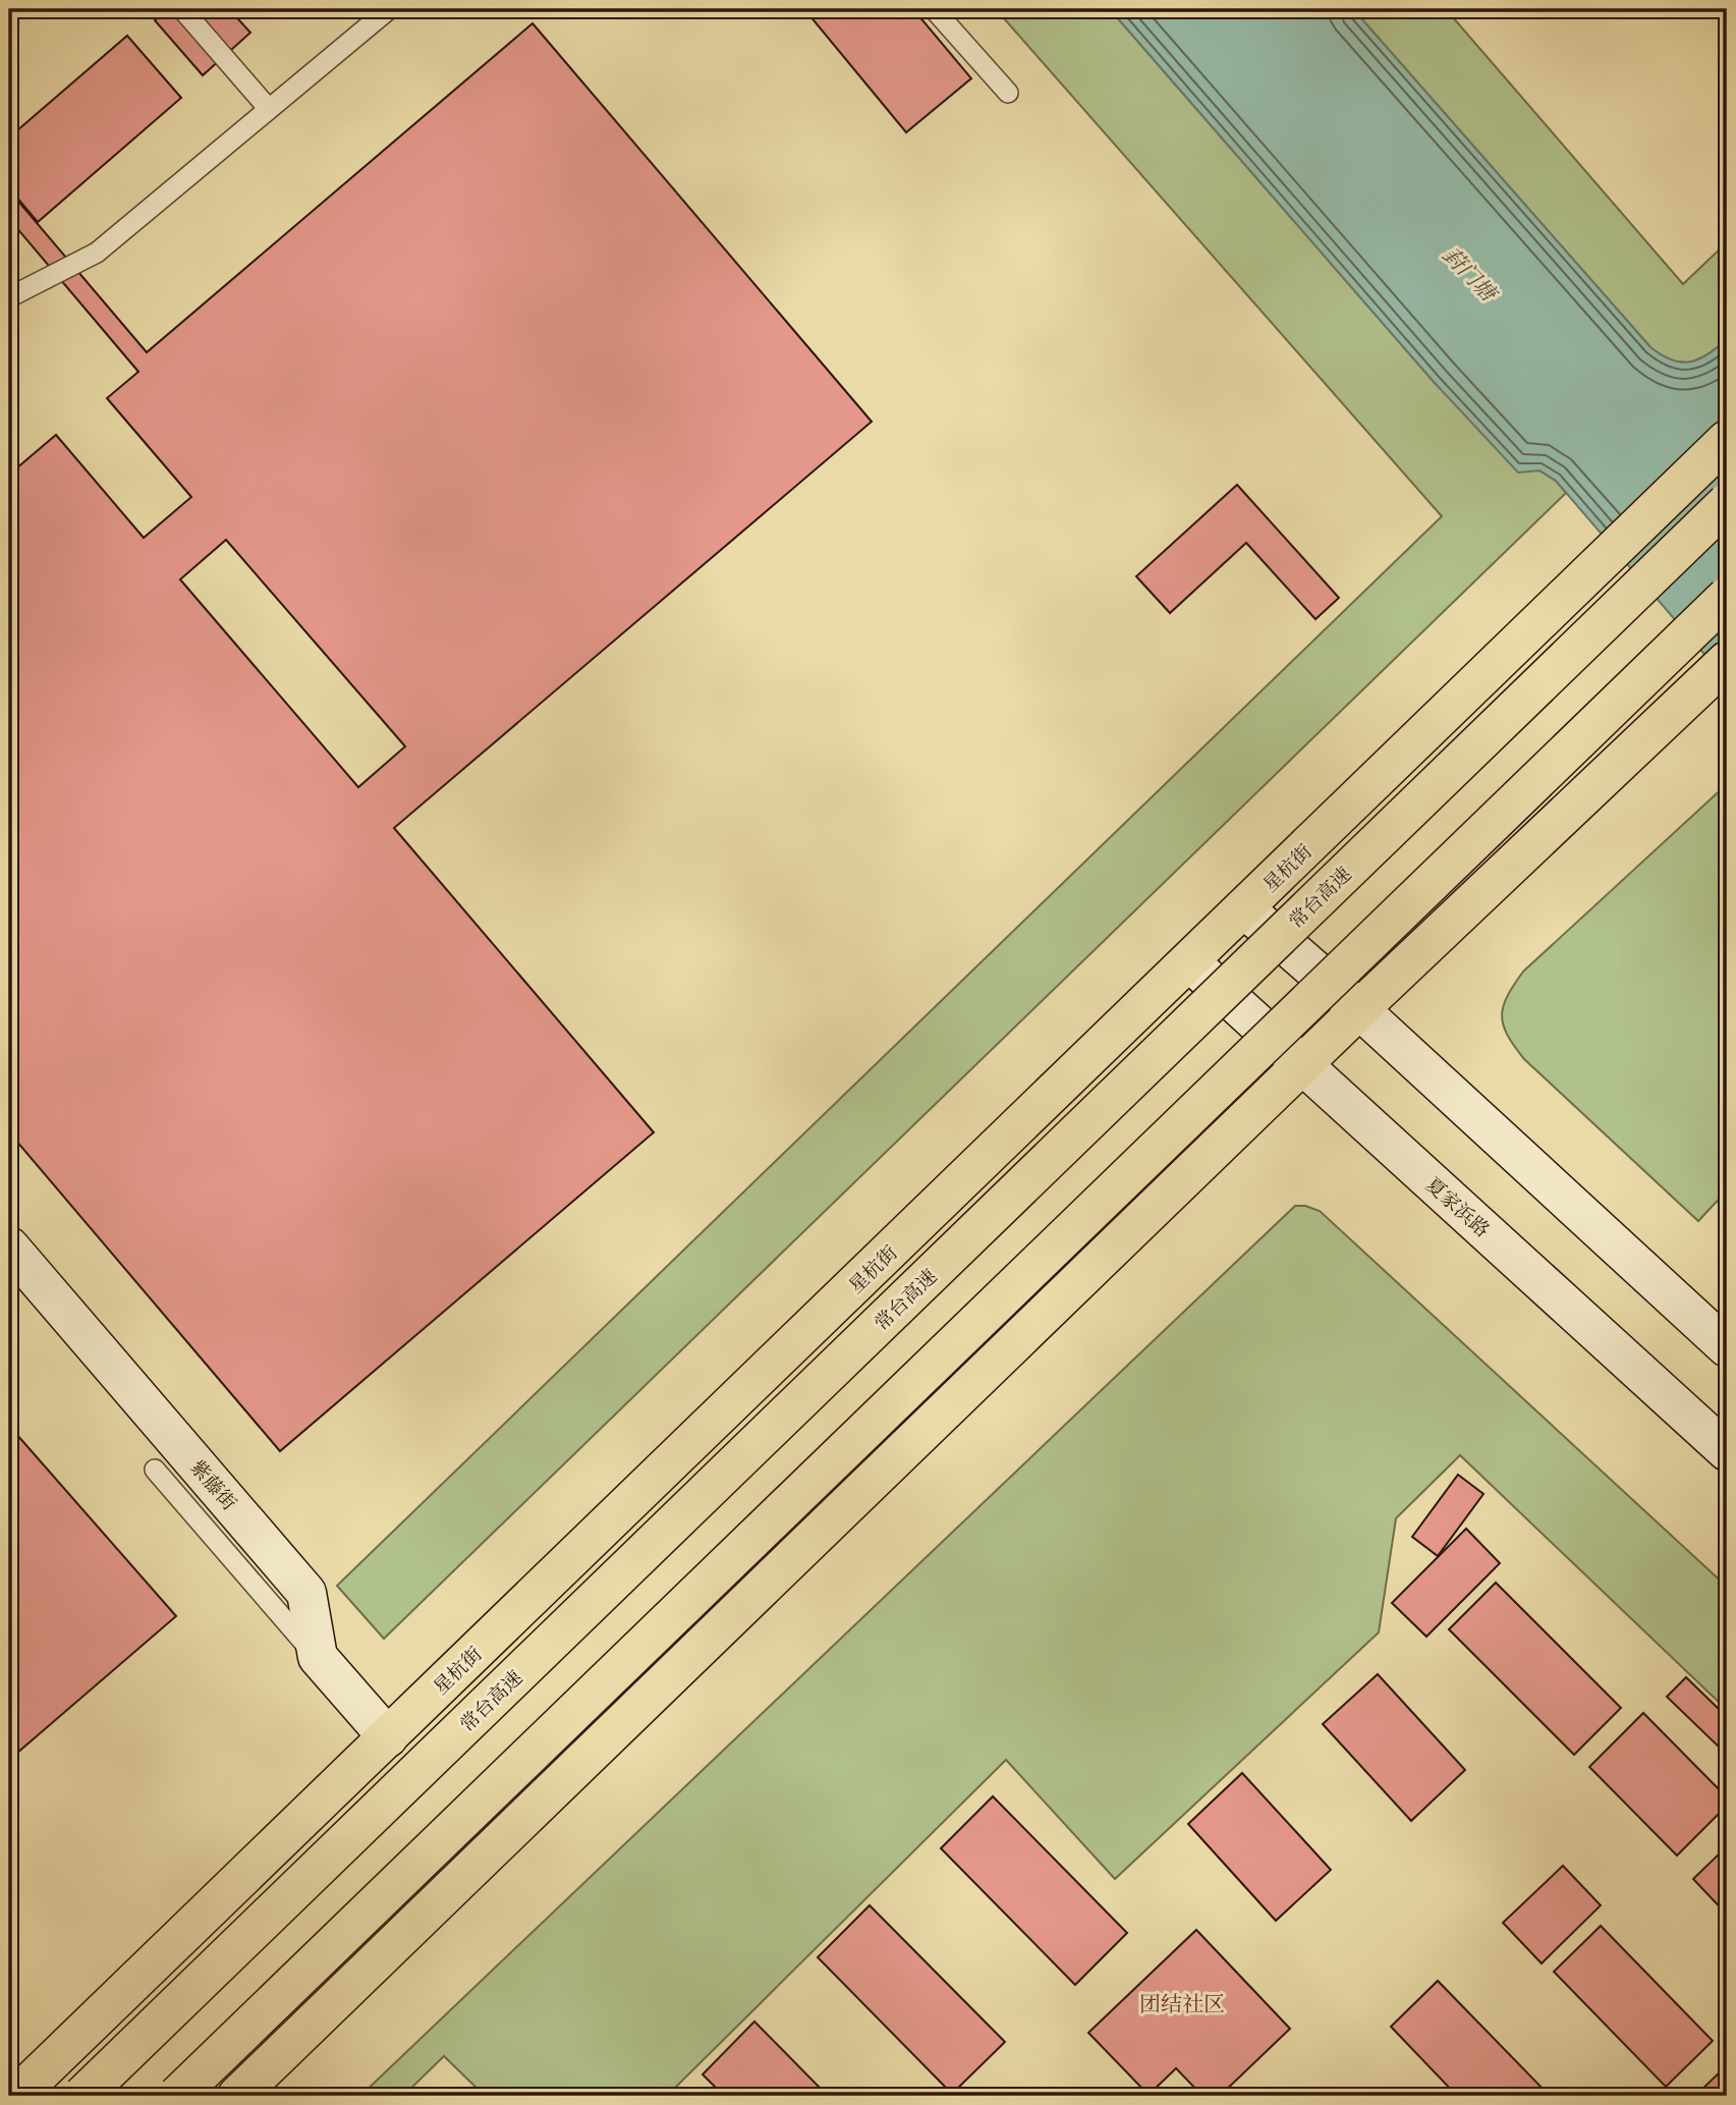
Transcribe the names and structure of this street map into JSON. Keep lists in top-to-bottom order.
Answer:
{
  "streets": {
    "main road": [
      "星杭街",
      "常台高速",
      "夏家浜路",
      "紫藤街"
    ]
  },
  "crossings": [
    ["星杭街", "夏家浜路"]
  ],
  "districts": ["团结社区"],
  "water": ["葑门塘"]
}
